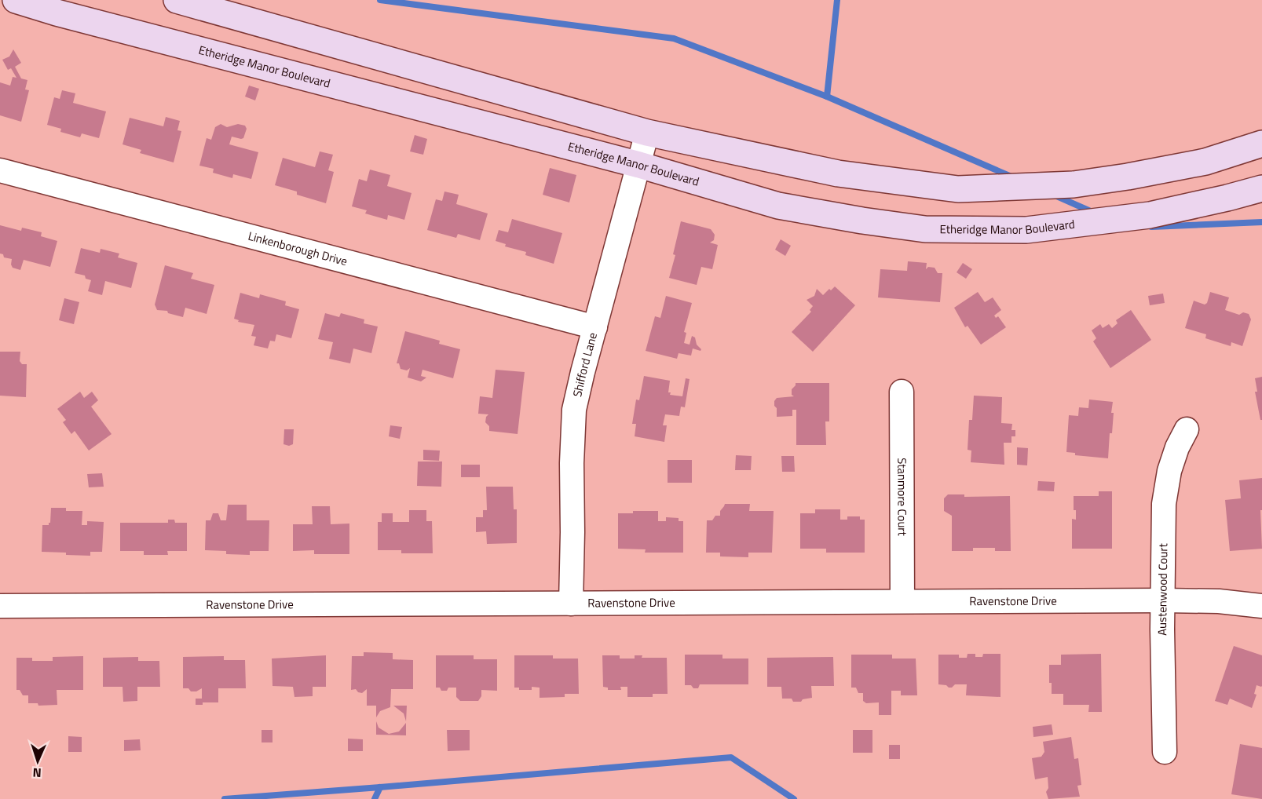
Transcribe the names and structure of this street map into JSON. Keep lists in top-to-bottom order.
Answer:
{
  "streets": {
    "main road": ["Etheridge Manor Boulevard"],
    "street": [
      "Linkenborough Drive",
      "Shifford Lane",
      "Stanmore Court",
      "Austenwood Court",
      "Ravenstone Drive"
    ]
  },
  "crossings": [
    ["Etheridge Manor Boulevard", "Shifford Lane"],
    ["Linkenborough Drive", "Shifford Lane"],
    ["Shifford Lane", "Ravenstone Drive"],
    ["Stanmore Court", "Ravenstone Drive"],
    ["Austenwood Court", "Ravenstone Drive"]
  ],
  "north": "bottom"
}
